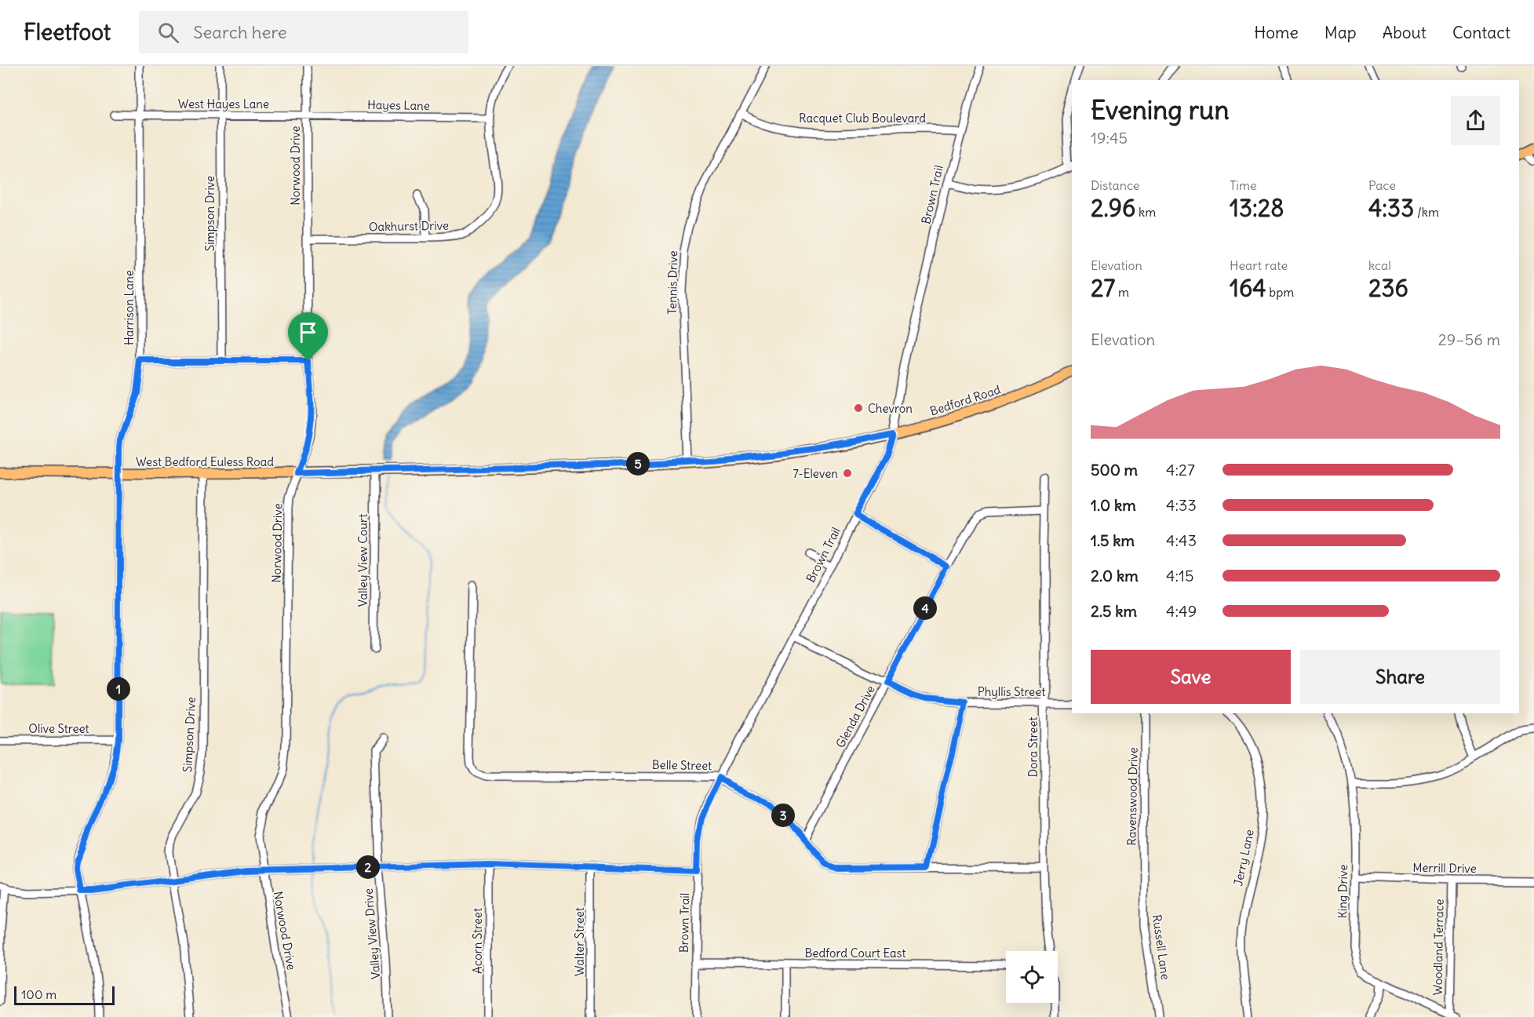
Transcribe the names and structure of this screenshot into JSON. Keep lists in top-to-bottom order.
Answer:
{
  "streets": {
    "main road": ["Bedford Road", "West Bedford Euless Road"],
    "street": [
      "West Hayes Lane",
      "Hayes Lane",
      "Racquet Club Boulevard",
      "Norwood Drive",
      "Brown Trail",
      "Simpson Drive",
      "Oakhurst Drive",
      "Tennis Drive",
      "Harrison Lane",
      "Valley View Court",
      "Phyllis Street",
      "Glenda Drive",
      "Olive Street",
      "Dora Street",
      "Belle Street",
      "Ravenswood Drive",
      "Jerry Lane",
      "Merrill Drive",
      "King Drive",
      "Valley View Drive",
      "Acorn Street",
      "Walter Street",
      "Russell Lane",
      "Woodland Terrace",
      "Bedford Court East"
    ]
  },
  "crossings": [
    ["West Hayes Lane", "Hayes Lane"],
    ["West Hayes Lane", "Norwood Drive"],
    ["West Hayes Lane", "Simpson Drive"],
    ["West Hayes Lane", "Harrison Lane"],
    ["Hayes Lane", "Norwood Drive"],
    ["Hayes Lane", "Oakhurst Drive"],
    ["Racquet Club Boulevard", "Brown Trail"],
    ["Racquet Club Boulevard", "Tennis Drive"],
    ["Norwood Drive", "Oakhurst Drive"],
    ["Norwood Drive", "Bedford Road"],
    ["Norwood Drive", "West Bedford Euless Road"],
    ["Brown Trail", "Bedford Road"],
    ["Brown Trail", "Phyllis Street"],
    ["Brown Trail", "Belle Street"],
    ["Brown Trail", "Bedford Court East"],
    ["Simpson Drive", "West Bedford Euless Road"],
    ["Tennis Drive", "Bedford Road"],
    ["Harrison Lane", "West Bedford Euless Road"],
    ["Harrison Lane", "Olive Street"],
    ["Bedford Road", "West Bedford Euless Road"],
    ["Bedford Road", "Valley View Court"],
    ["Phyllis Street", "Glenda Drive"],
    ["Phyllis Street", "Dora Street"],
    ["Glenda Drive", "Dora Street"],
    ["Glenda Drive", "Belle Street"],
    ["Dora Street", "Belle Street"],
    ["Ravenswood Drive", "Russell Lane"],
    ["Merrill Drive", "King Drive"],
    ["Merrill Drive", "Woodland Terrace"],
    ["King Drive", "Woodland Terrace"]
  ],
  "places": ["Chevron", "7-Eleven"],
  "scale_bar": "100 m",
  "page": {
    "header": "Fleetfoot",
    "search": "Search here",
    "nav": [
      "Home",
      "Map",
      "About",
      "Contact"
    ],
    "heading": ["Evening run", "19:45"],
    "stats": [
      ["Distance", "2.96 km"],
      ["Time", "13:28"],
      ["Pace", "4:33 /km"],
      ["Elevation", "27 m"],
      ["Heart rate", "164 bpm"],
      ["kcal", "236"]
    ],
    "chart": ["Elevation", "29–56 m"],
    "pins": [
      "5",
      "4",
      "1",
      "3",
      "2"
    ],
    "list": [
      {
        "name": "500 m",
        "note": "4:27"
      },
      {
        "name": "1.0 km",
        "note": "4:33"
      },
      {
        "name": "1.5 km",
        "note": "4:43"
      },
      {
        "name": "2.0 km",
        "note": "4:15"
      },
      {
        "name": "2.5 km",
        "note": "4:49"
      }
    ],
    "buttons": ["Save", "Share"],
    "scale": "100 m"
  }
}
